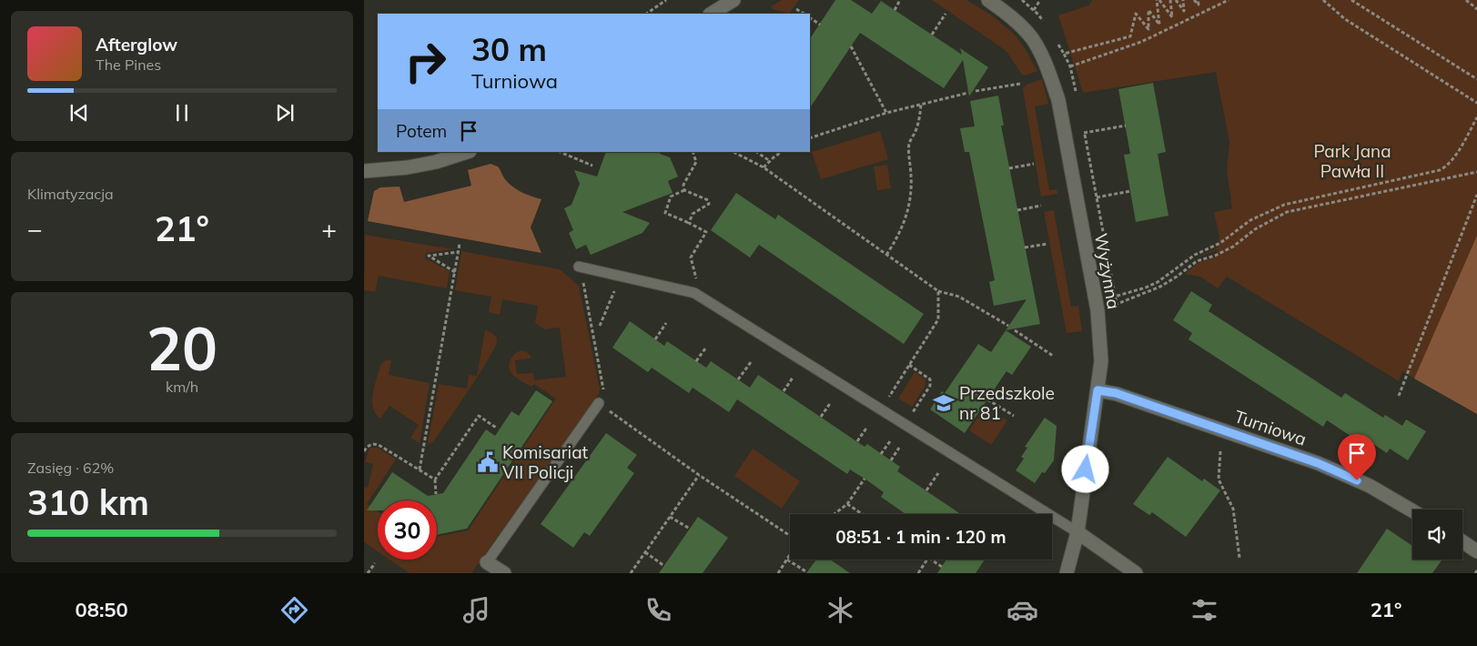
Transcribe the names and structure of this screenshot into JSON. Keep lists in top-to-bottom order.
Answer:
{
  "streets": {
    "street": ["Wyżynna", "Turniowa"]
  },
  "crossings": [
    ["Wyżynna", "Turniowa"]
  ],
  "parks": ["Park Jana Pawła II"],
  "places": {
    "school or university": ["Przedszkole nr 81"],
    "public building": ["Komisariat VII Policji"]
  },
  "page": {
    "turn": ["30 m", "Turniowa"],
    "song": ["Afterglow", "The Pines"],
    "then": "Potem",
    "tile": [
      "Klimatyzacja",
      ["20", "km/h"],
      ["Zasięg · 62%", "310 km"]
    ],
    "heat": ["−", "21°", "+"],
    "limit": "30",
    "trip": "08:51 · 1 min · 120 m",
    "tabs": ["08:50", "21°"]
  }
}
